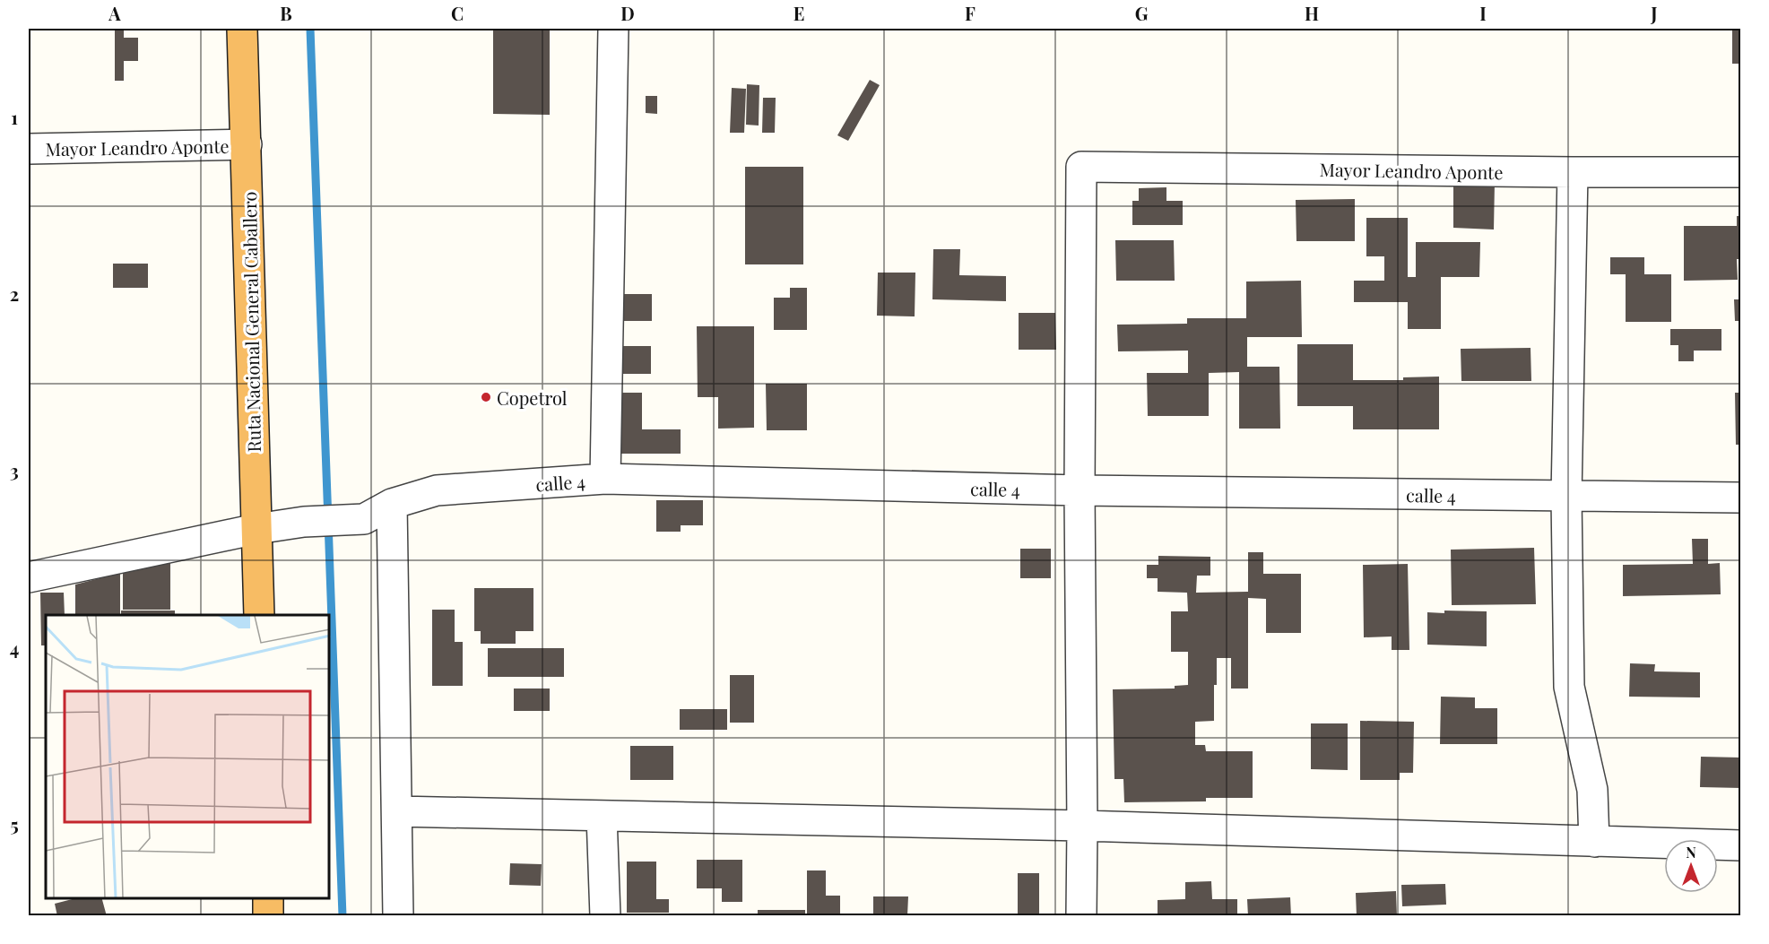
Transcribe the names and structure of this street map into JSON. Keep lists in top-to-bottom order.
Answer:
{
  "streets": {
    "highway": ["Ruta Nacional General Caballero"],
    "street": ["Mayor Leandro Aponte", "calle 4"]
  },
  "crossings": [
    ["Mayor Leandro Aponte", "Ruta Nacional General Caballero"],
    ["Mayor Leandro Aponte", "calle 4"],
    ["Ruta Nacional General Caballero", "calle 4"]
  ],
  "places": ["Copetrol"],
  "north": "top",
  "grid": {
    "columns": [
      "A",
      "B",
      "C",
      "D",
      "E",
      "F",
      "G",
      "H",
      "I",
      "J"
    ],
    "rows": [
      "1",
      "2",
      "3",
      "4",
      "5"
    ]
  }
}
